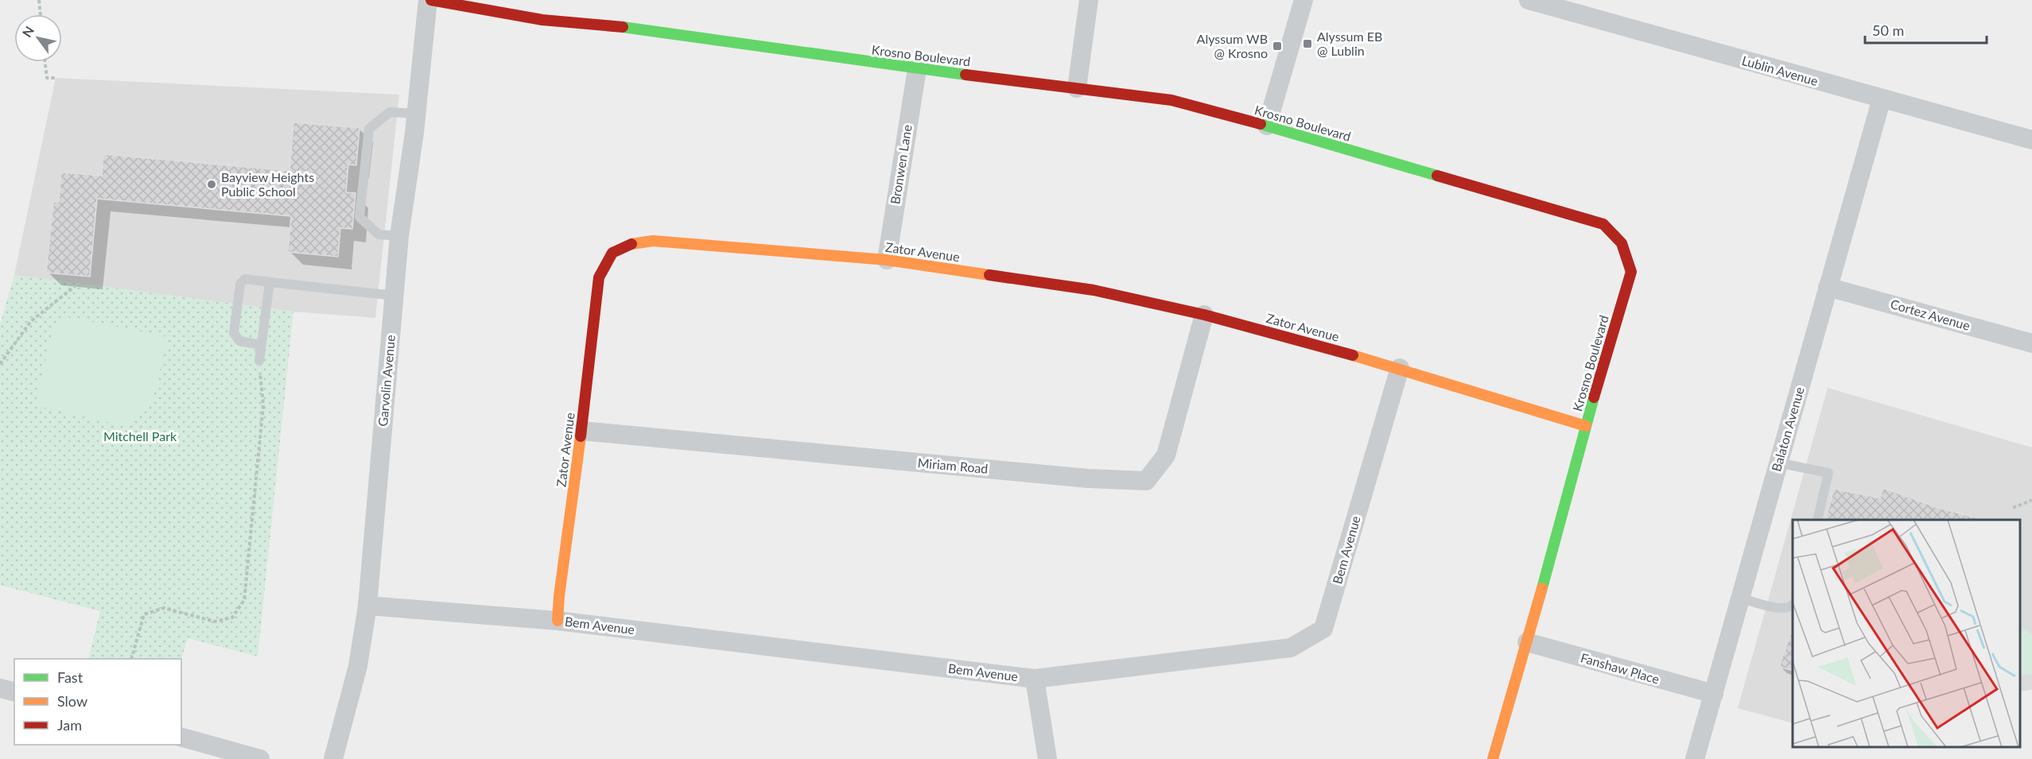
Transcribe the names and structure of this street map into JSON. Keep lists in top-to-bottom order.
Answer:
{
  "streets": {
    "street": [
      "Krosno Boulevard",
      "Lublin Avenue",
      "Bronwen Lane",
      "Zator Avenue",
      "Cortez Avenue",
      "Garvolin Avenue",
      "Balaton Avenue",
      "Miriam Road",
      "Bem Avenue",
      "Fanshaw Place"
    ]
  },
  "crossings": [
    ["Krosno Boulevard", "Bronwen Lane"],
    ["Krosno Boulevard", "Zator Avenue"],
    ["Krosno Boulevard", "Garvolin Avenue"],
    ["Krosno Boulevard", "Fanshaw Place"],
    ["Lublin Avenue", "Balaton Avenue"],
    ["Bronwen Lane", "Zator Avenue"],
    ["Zator Avenue", "Miriam Road"],
    ["Zator Avenue", "Bem Avenue"],
    ["Cortez Avenue", "Balaton Avenue"],
    ["Garvolin Avenue", "Bem Avenue"],
    ["Balaton Avenue", "Fanshaw Place"]
  ],
  "parks": ["Mitchell Park"],
  "places": {
    "transit": ["Alyssum EB @ Lublin", "Alyssum WB @ Krosno"],
    "other": ["Bayview Heights Public School"]
  },
  "legend": ["Fast", "Slow", "Jam"],
  "scale_bar": "50 m",
  "north": "top left"
}
